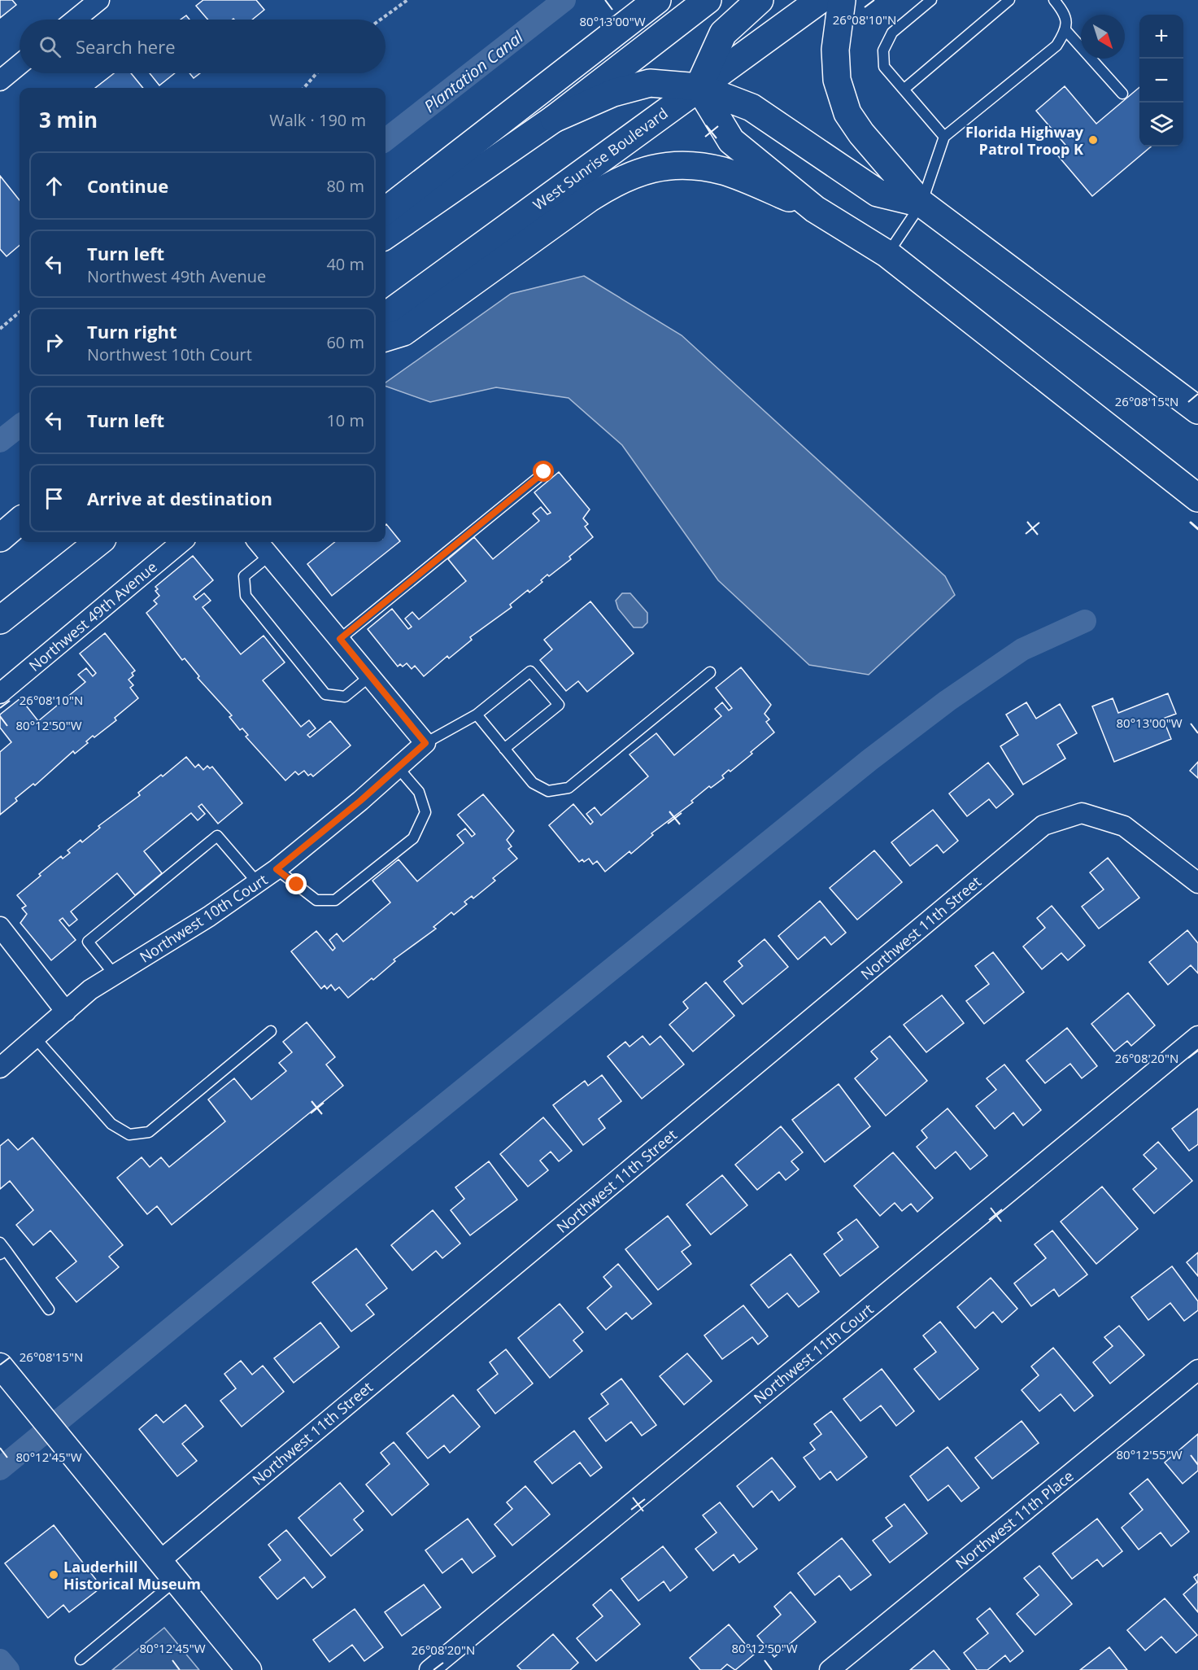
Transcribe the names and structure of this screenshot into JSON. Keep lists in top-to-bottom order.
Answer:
{
  "streets": {
    "main road": ["West Sunrise Boulevard"],
    "street": [
      "Northwest 49th Avenue",
      "Northwest 10th Court",
      "Northwest 11th Street",
      "Northwest 11th Court",
      "Northwest 11th Place"
    ]
  },
  "water": ["Plantation Canal"],
  "places": ["Florida Highway Patrol Troop K", "Lauderhill Historical Museum"],
  "north": "bottom right",
  "page": {
    "map_buttons": ["+", "−"],
    "search": "Search here",
    "heading": ["3 min", "Walk · 190 m"],
    "list": [
      ["Continue", "80 m"],
      ["Turn left", "Northwest 49th Avenue", "40 m"],
      ["Turn right", "Northwest 10th Court", "60 m"],
      ["Turn left", "10 m"],
      "Arrive at destination"
    ]
  },
  "coordinates": [
    "26°08'10\"N",
    "80°13'00\"W",
    "26°08'15\"N",
    "80°12'50\"W",
    "26°08'20\"N",
    "80°12'55\"W",
    "80°12'45\"W"
  ]
}
